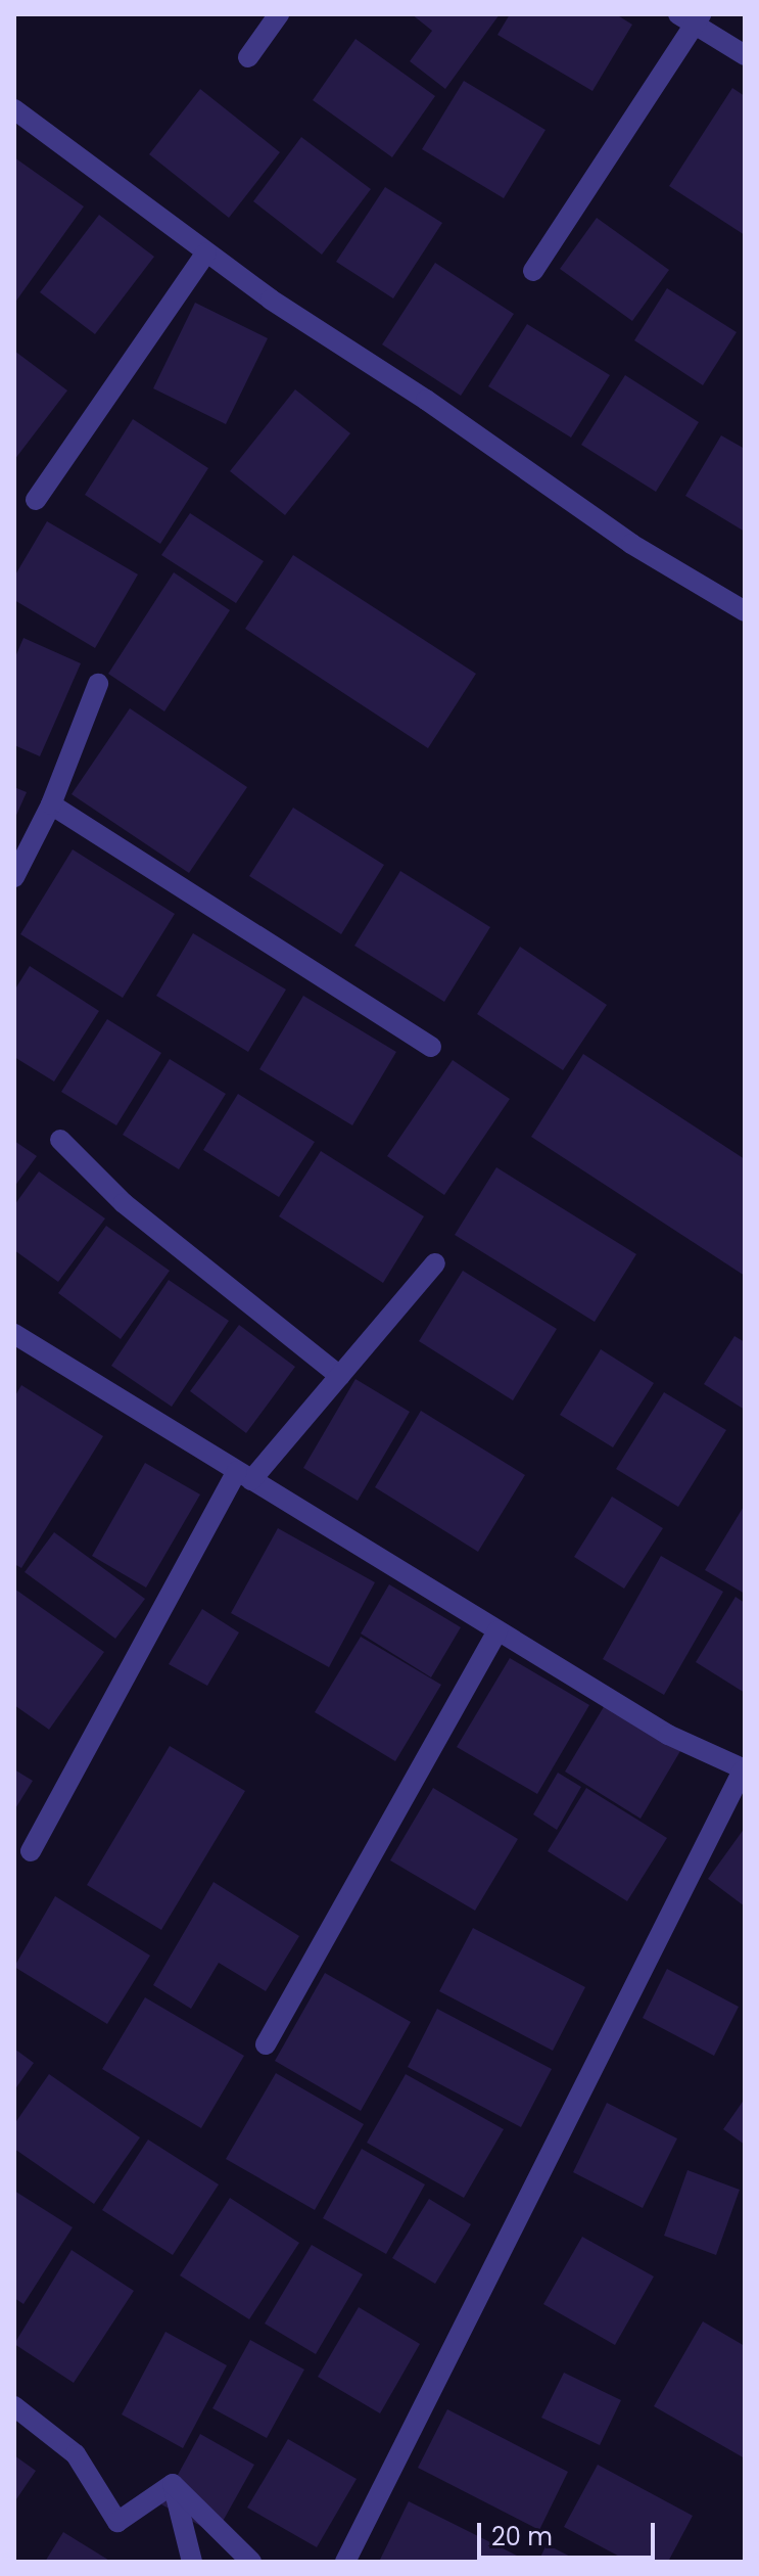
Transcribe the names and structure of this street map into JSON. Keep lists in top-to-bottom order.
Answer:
{
  "scale_bar": "20 m"
}
